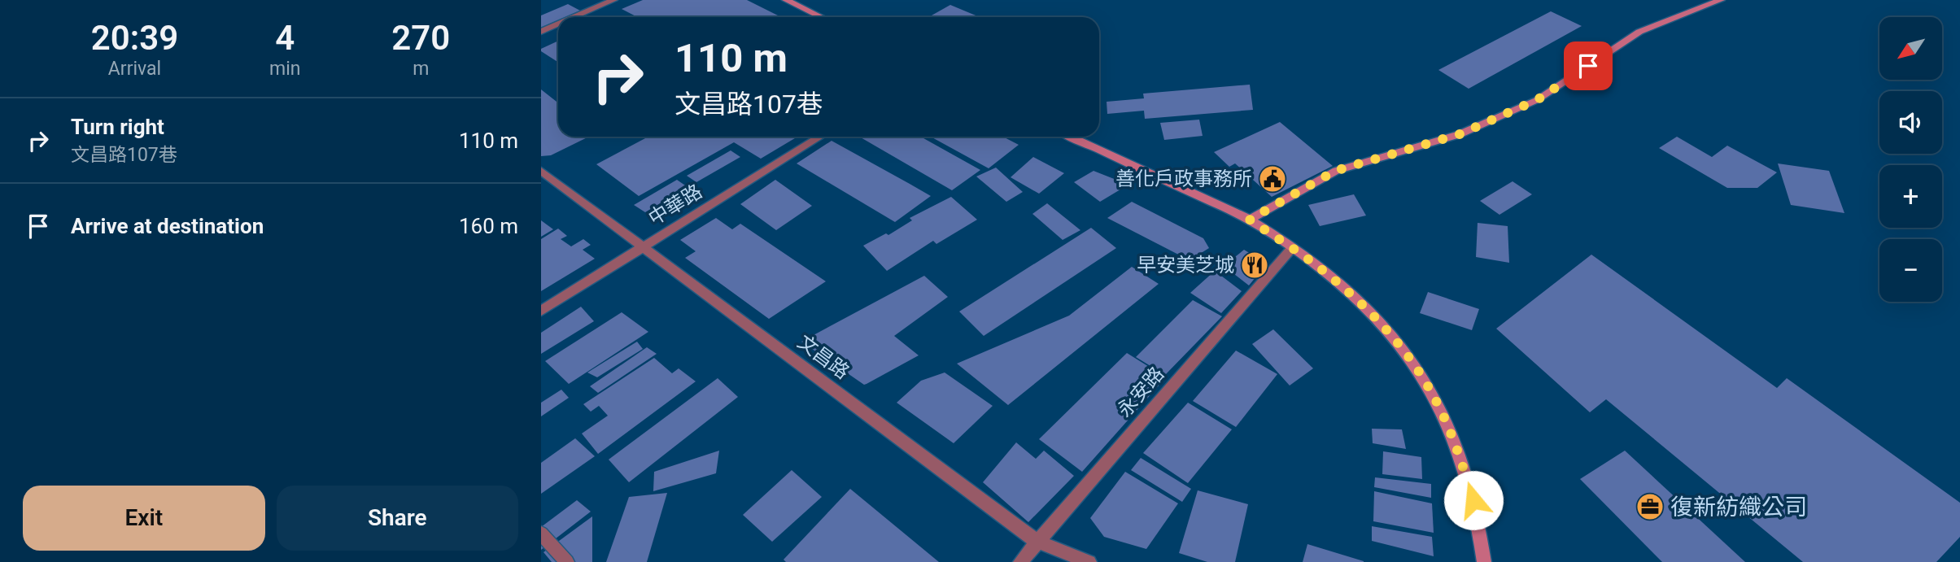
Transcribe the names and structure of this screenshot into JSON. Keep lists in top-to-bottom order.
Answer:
{
  "streets": {
    "street": ["中華路", "文昌路", "永安路"]
  },
  "crossings": [
    ["中華路", "文昌路"],
    ["文昌路", "永安路"]
  ],
  "places": {
    "public building": ["善化戶政事務所"],
    "restaurant": ["早安美芝城"],
    "office": ["復新紡織公司"]
  },
  "north": "bottom left",
  "page": {
    "eta": [
      "20:39",
      "Arrival",
      "4",
      "min",
      "270",
      "m"
    ],
    "map_buttons": ["+", "−"],
    "turn": ["110 m", "文昌路107巷"],
    "list": [
      {
        "name": "Turn right",
        "note": "文昌路107巷",
        "value": "110 m"
      },
      {
        "name": "Arrive at destination",
        "value": "160 m"
      }
    ],
    "buttons": ["Exit", "Share"]
  }
}
